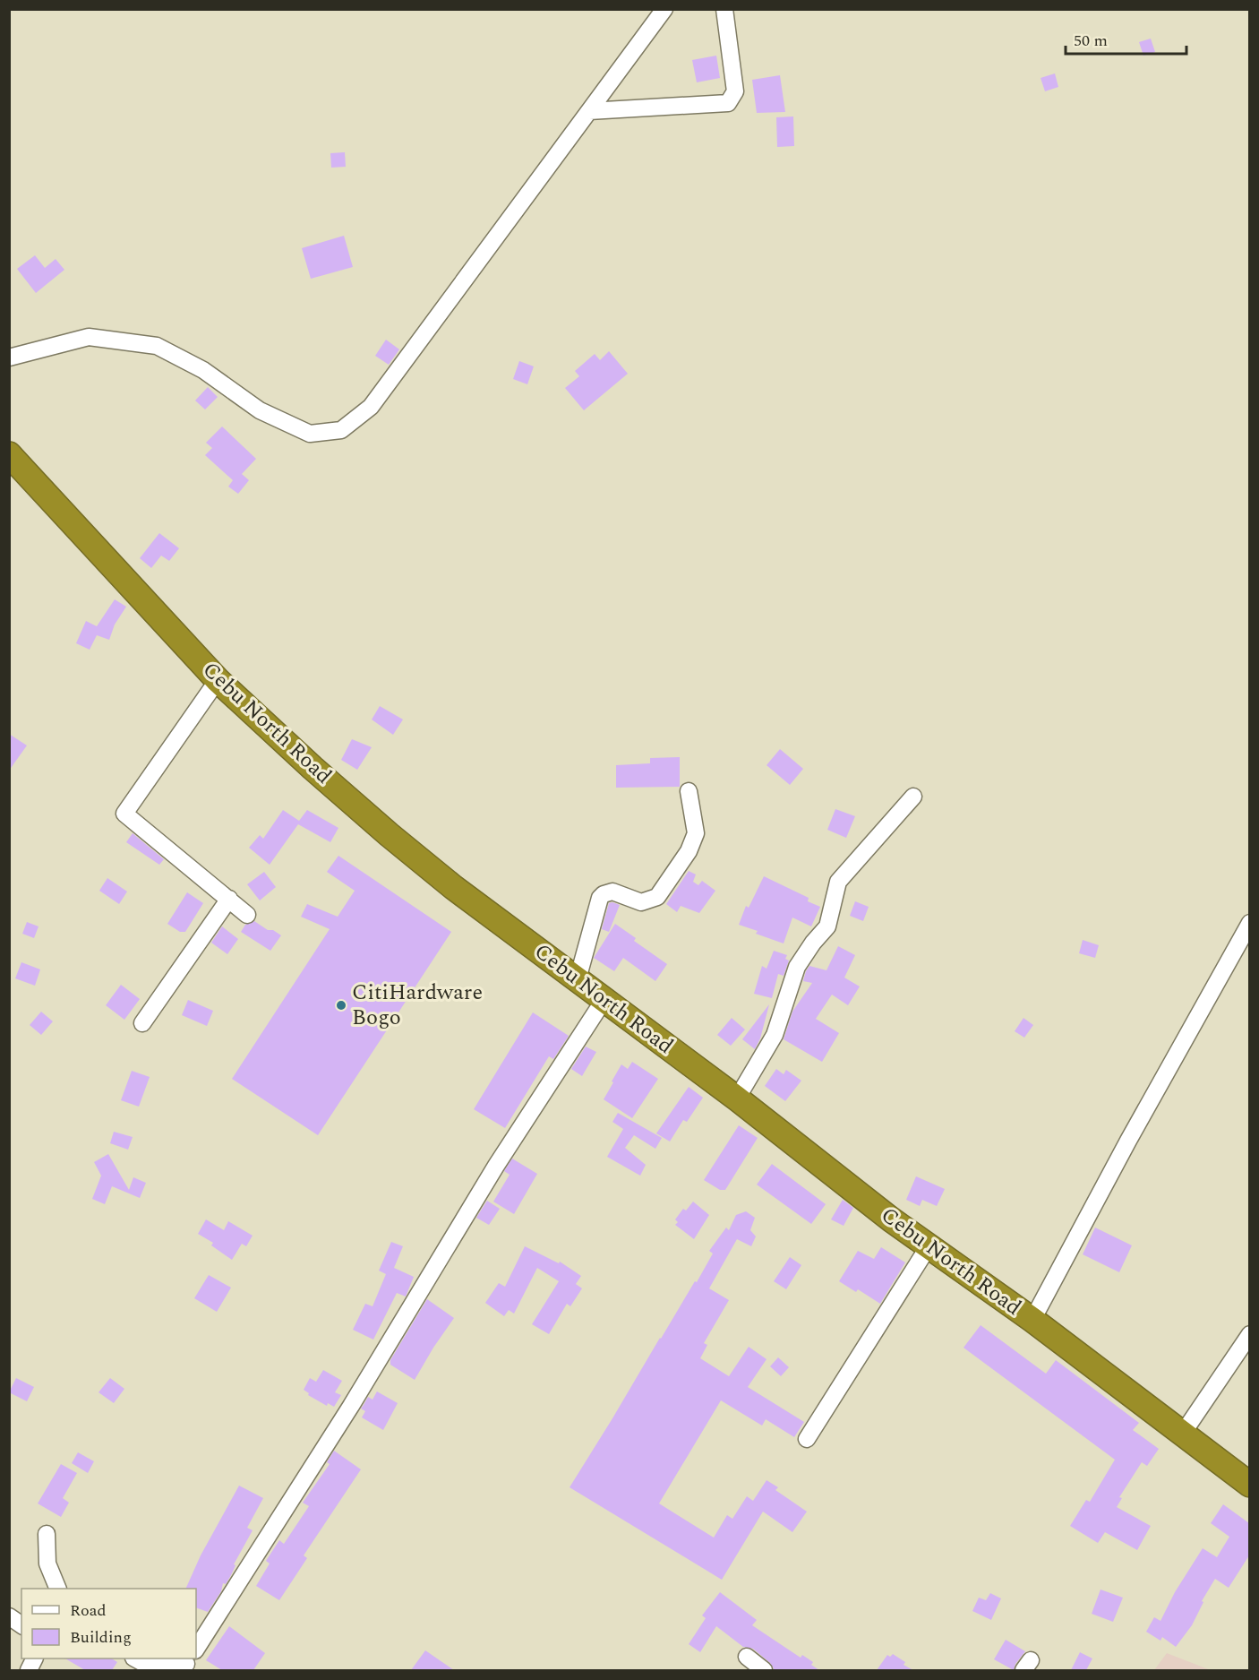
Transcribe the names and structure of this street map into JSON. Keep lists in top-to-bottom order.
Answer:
{
  "streets": {
    "highway": ["Cebu North Road"]
  },
  "places": ["CitiHardware Bogo"],
  "legend": ["Road", "Building"],
  "scale_bar": "50 m"
}
